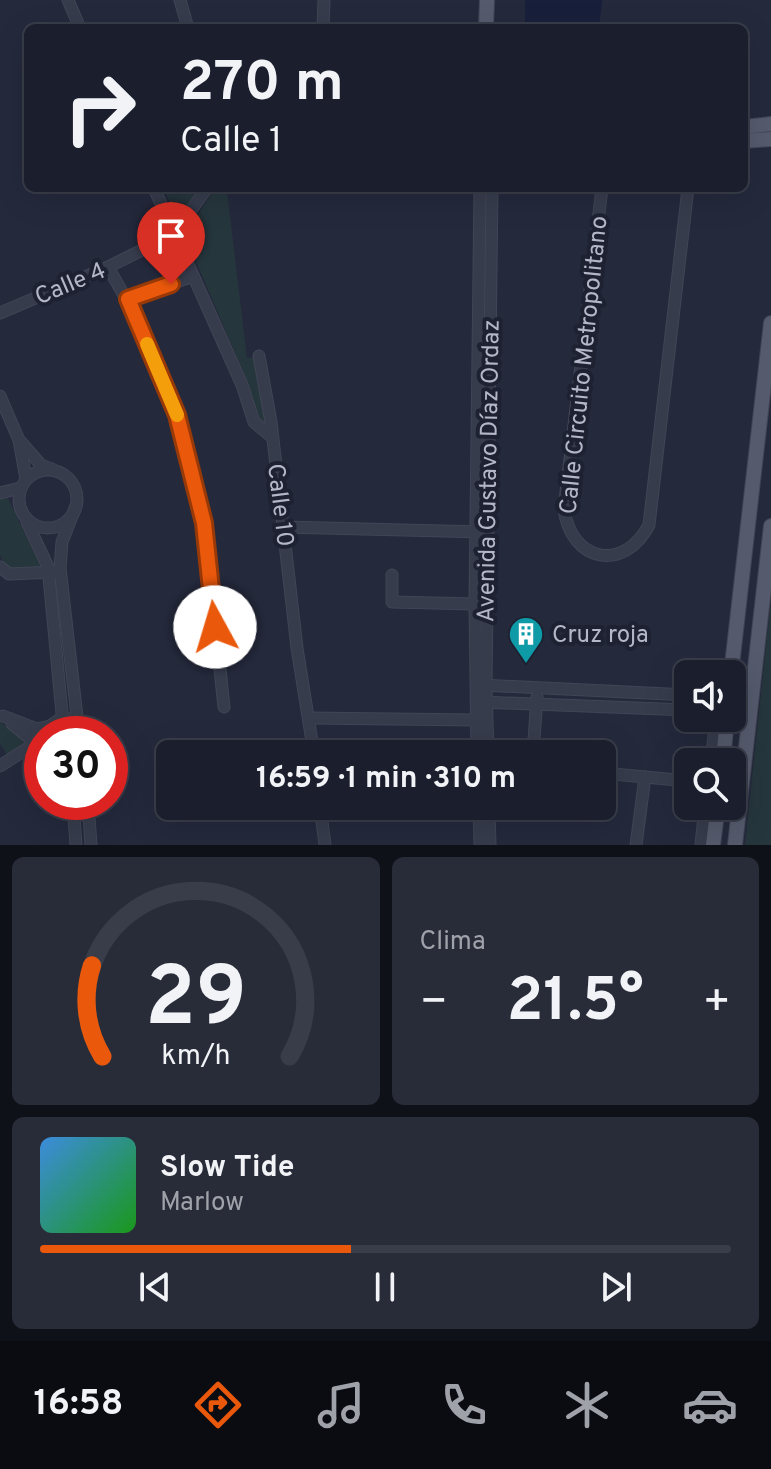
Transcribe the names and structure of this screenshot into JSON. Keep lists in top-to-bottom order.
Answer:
{
  "streets": {
    "street": [
      "Calle 4",
      "Calle Circuito Metropolitano",
      "Avenida Gustavo Díaz Ordaz",
      "Calle 10"
    ]
  },
  "crossings": [
    ["Calle 4", "Calle 10"]
  ],
  "places": {
    "building": ["Cruz roja"]
  },
  "page": {
    "turn": ["270 m", "Calle 1"],
    "limit": "30",
    "trip": "16:59 · 1 min · 310 m",
    "tile": "Clima",
    "heat": ["−", "21.5°", "+"],
    "song": ["Slow Tide", "Marlow"],
    "tabs": "16:58",
    "gauge": ["29", "km/h"]
  }
}
